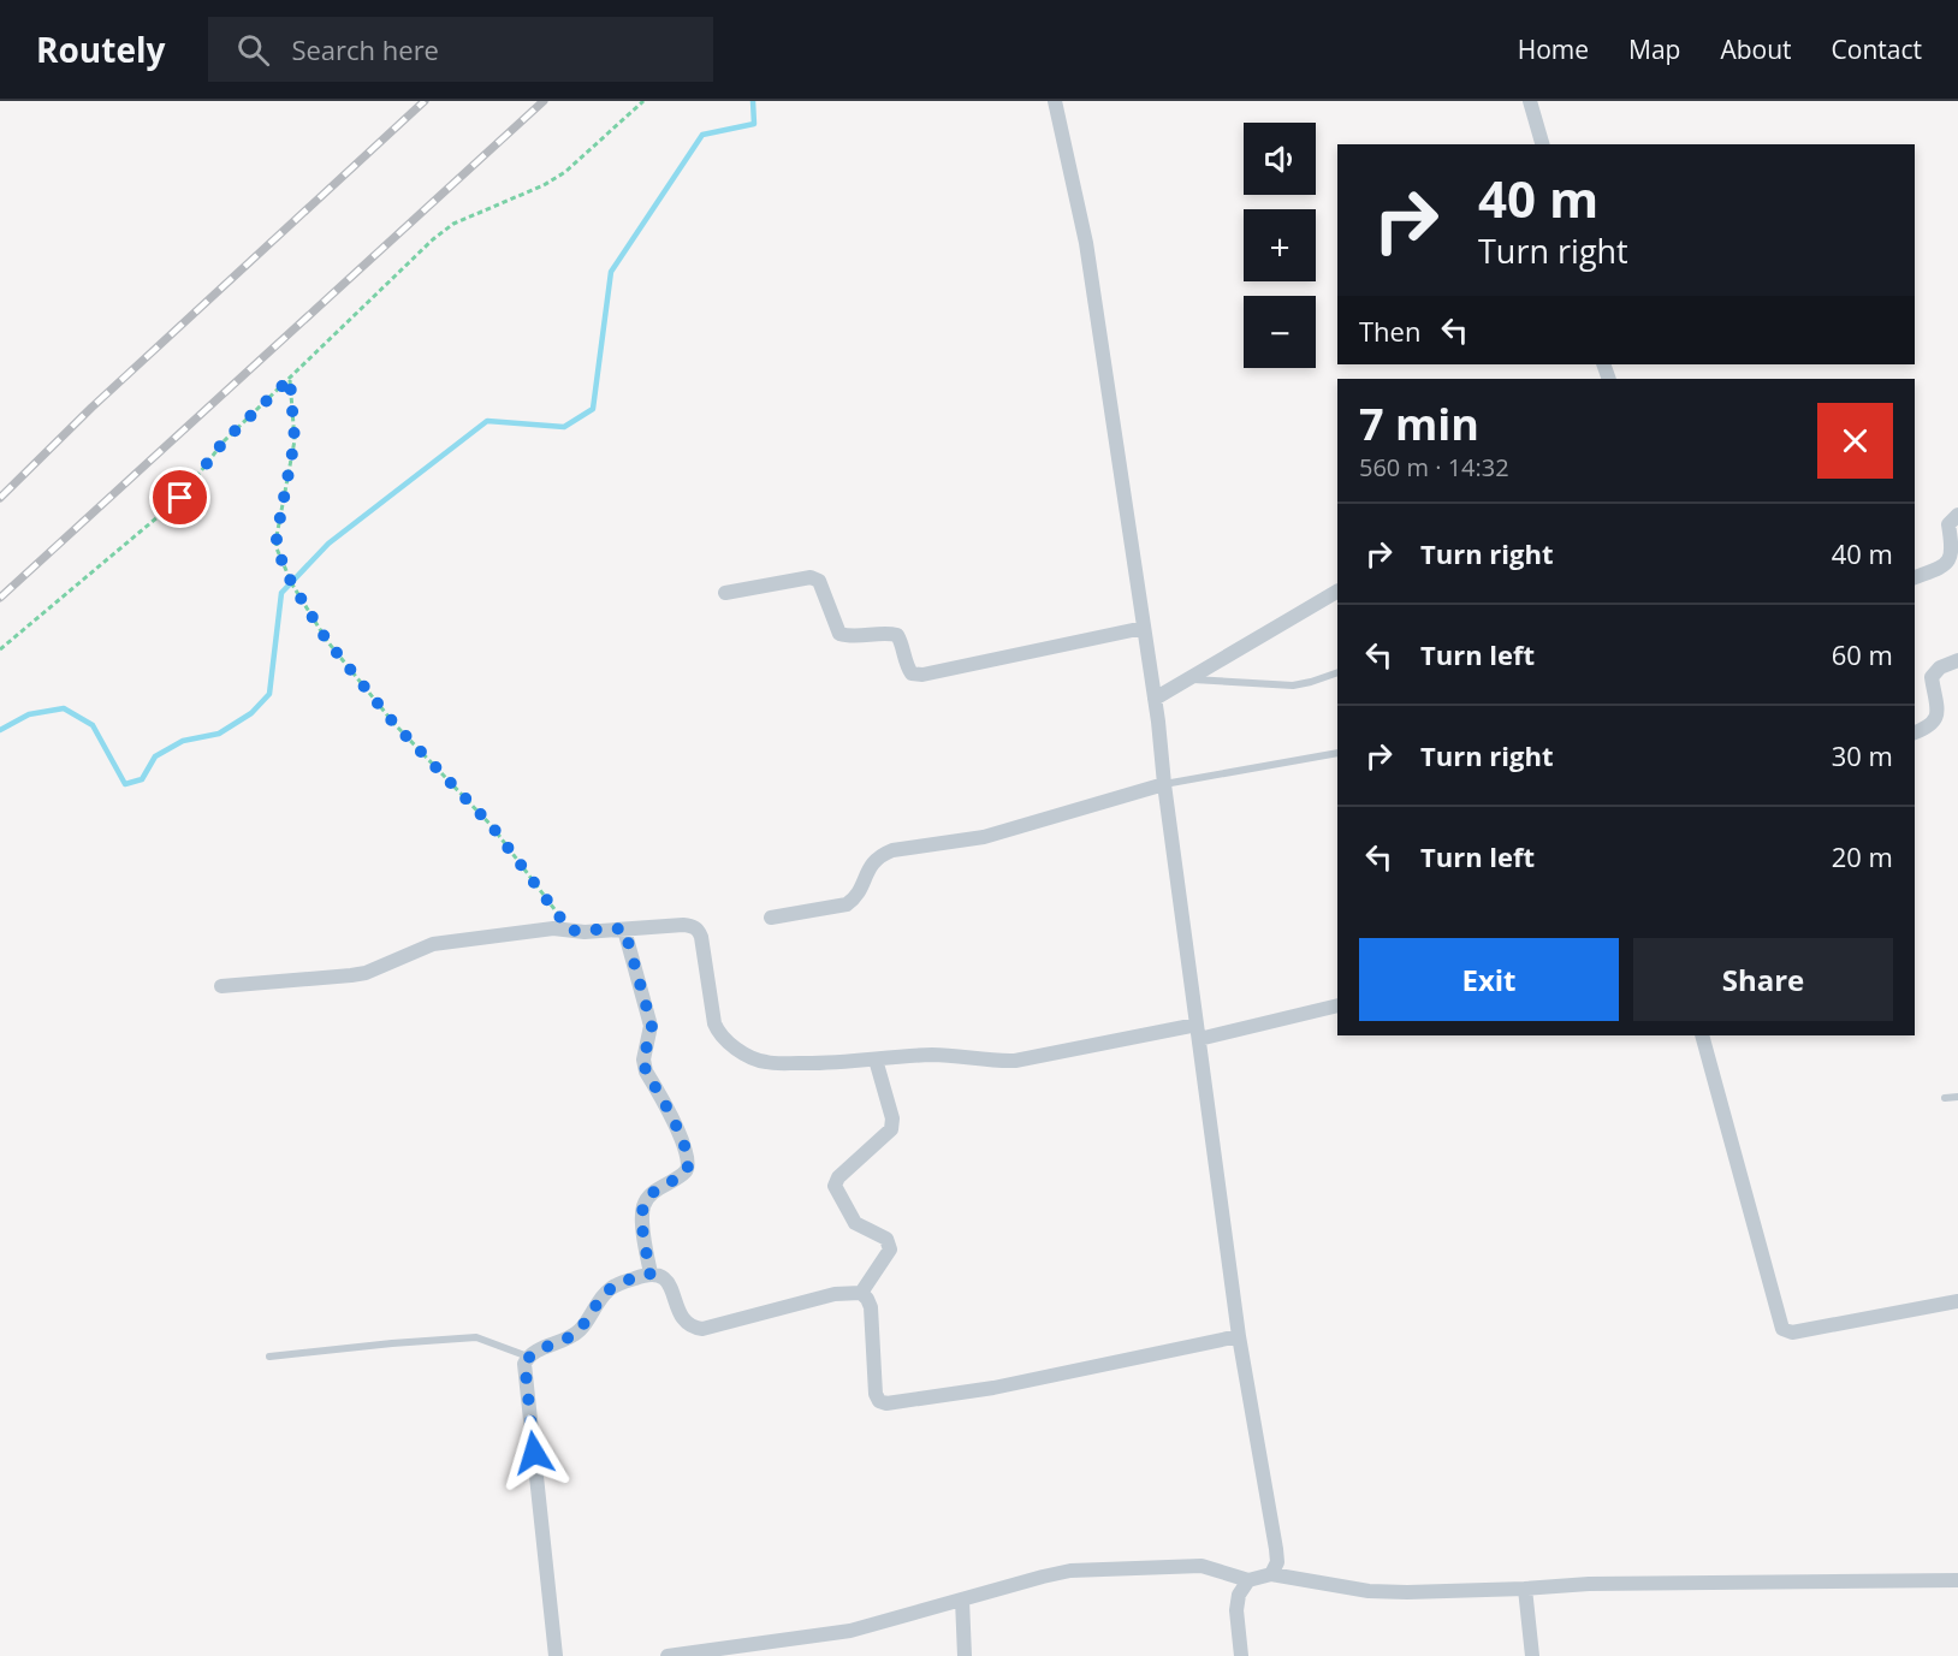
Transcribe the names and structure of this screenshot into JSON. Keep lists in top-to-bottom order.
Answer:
{
  "page": {
    "header": "Routely",
    "search": "Search here",
    "nav": [
      "Home",
      "Map",
      "About",
      "Contact"
    ],
    "map_buttons": ["+", "−"],
    "turn": ["40 m", "Turn right"],
    "then": "Then",
    "heading": ["7 min", "560 m · 14:32"],
    "list": [
      {
        "name": "Turn right",
        "value": "40 m"
      },
      {
        "name": "Turn left",
        "value": "60 m"
      },
      {
        "name": "Turn right",
        "value": "30 m"
      },
      {
        "name": "Turn left",
        "value": "20 m"
      }
    ],
    "buttons": ["Exit", "Share"]
  }
}
